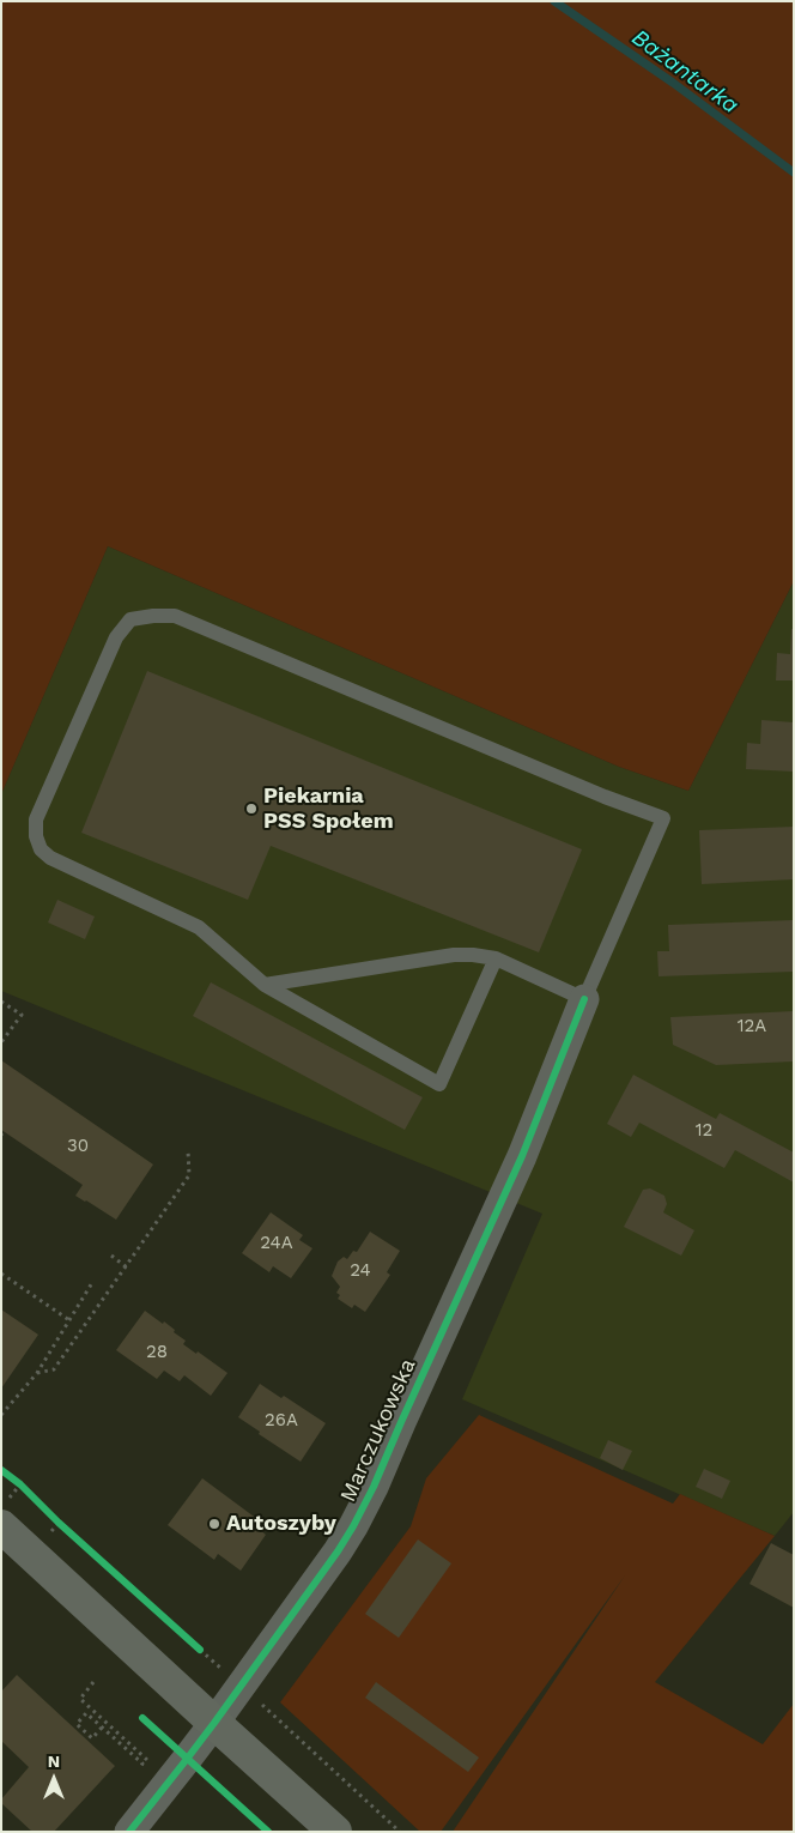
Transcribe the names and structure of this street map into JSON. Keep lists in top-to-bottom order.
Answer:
{
  "streets": {
    "street": ["Marczukowska"]
  },
  "water": ["Bażantarka"],
  "places": ["Piekarnia PSS Społem", "Autoszyby"],
  "house_numbers": [
    "12A",
    "12",
    "30",
    "24A",
    "24",
    "28",
    "26A"
  ],
  "north": "top"
}
